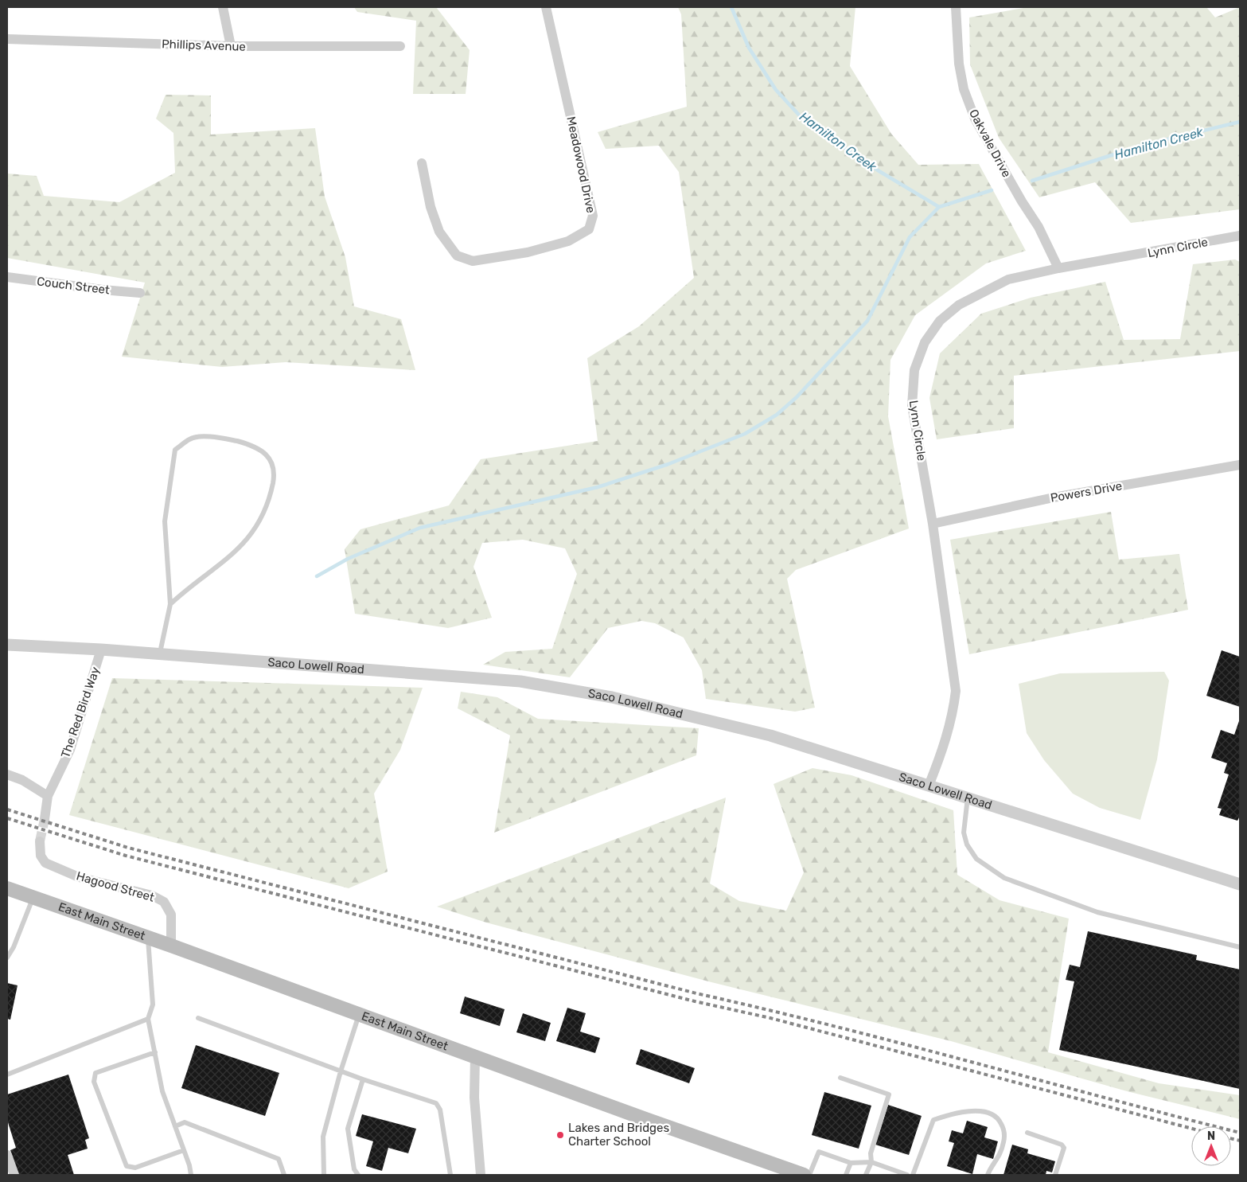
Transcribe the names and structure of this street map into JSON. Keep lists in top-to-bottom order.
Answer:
{
  "streets": {
    "main road": ["East Main Street"],
    "street": [
      "Phillips Avenue",
      "Oakvale Drive",
      "Meadowood Drive",
      "Lynn Circle",
      "Couch Street",
      "Powers Drive",
      "Saco Lowell Road",
      "The Red Bird Way",
      "Hagood Street"
    ]
  },
  "crossings": [
    ["Oakvale Drive", "Lynn Circle"],
    ["Lynn Circle", "Powers Drive"],
    ["Lynn Circle", "Saco Lowell Road"],
    ["Saco Lowell Road", "The Red Bird Way"],
    ["Hagood Street", "East Main Street"]
  ],
  "water": ["Hamilton Creek"],
  "places": ["Lakes and Bridges Charter School"],
  "north": "top"
}
